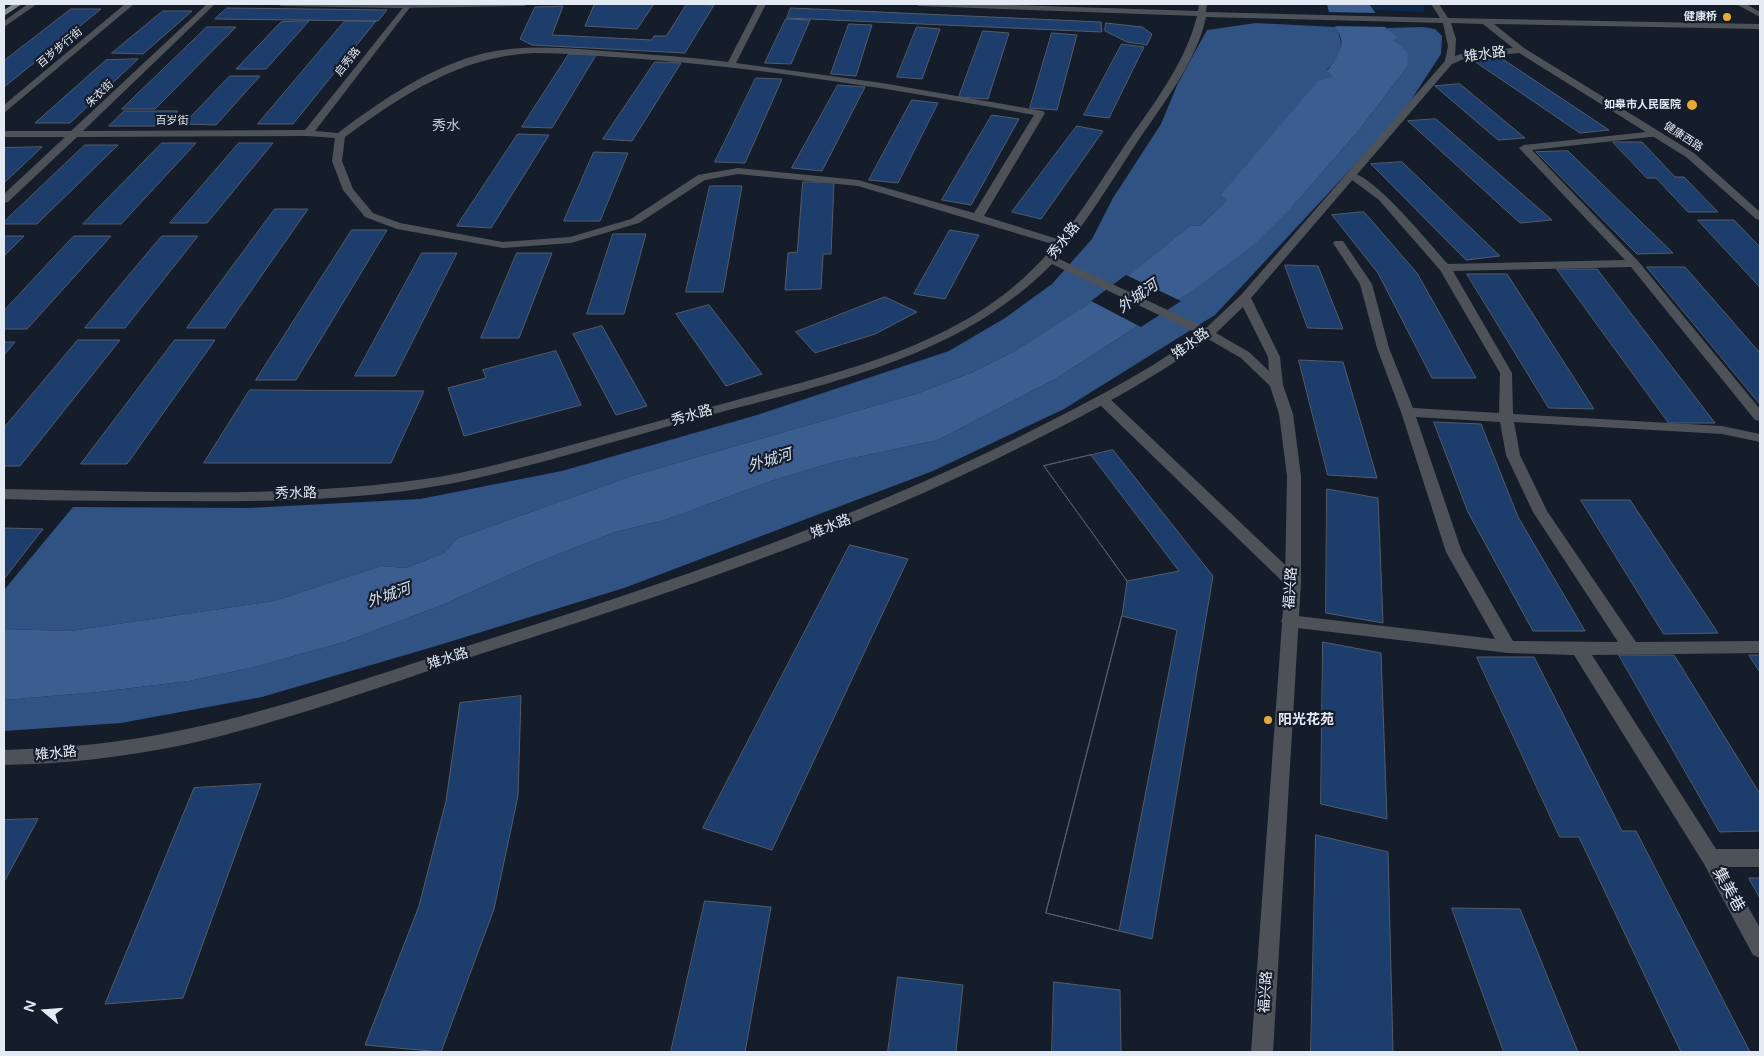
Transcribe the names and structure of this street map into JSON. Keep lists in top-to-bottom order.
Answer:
{
  "streets": {
    "street": [
      "百岁步行街",
      "雉水路",
      "启秀路",
      "朱衣街",
      "百岁街",
      "健康西路",
      "秀水路",
      "福兴路",
      "集美巷"
    ]
  },
  "crossings": [
    ["雉水路", "健康西路"],
    ["雉水路", "福兴路"],
    ["启秀路", "百岁街"],
    ["朱衣街", "百岁街"],
    ["秀水路", "福兴路"]
  ],
  "districts": ["秀水"],
  "water": ["外城河"],
  "places": ["健康桥", "如皋市人民医院", "阳光花苑"],
  "north": "left"
}
